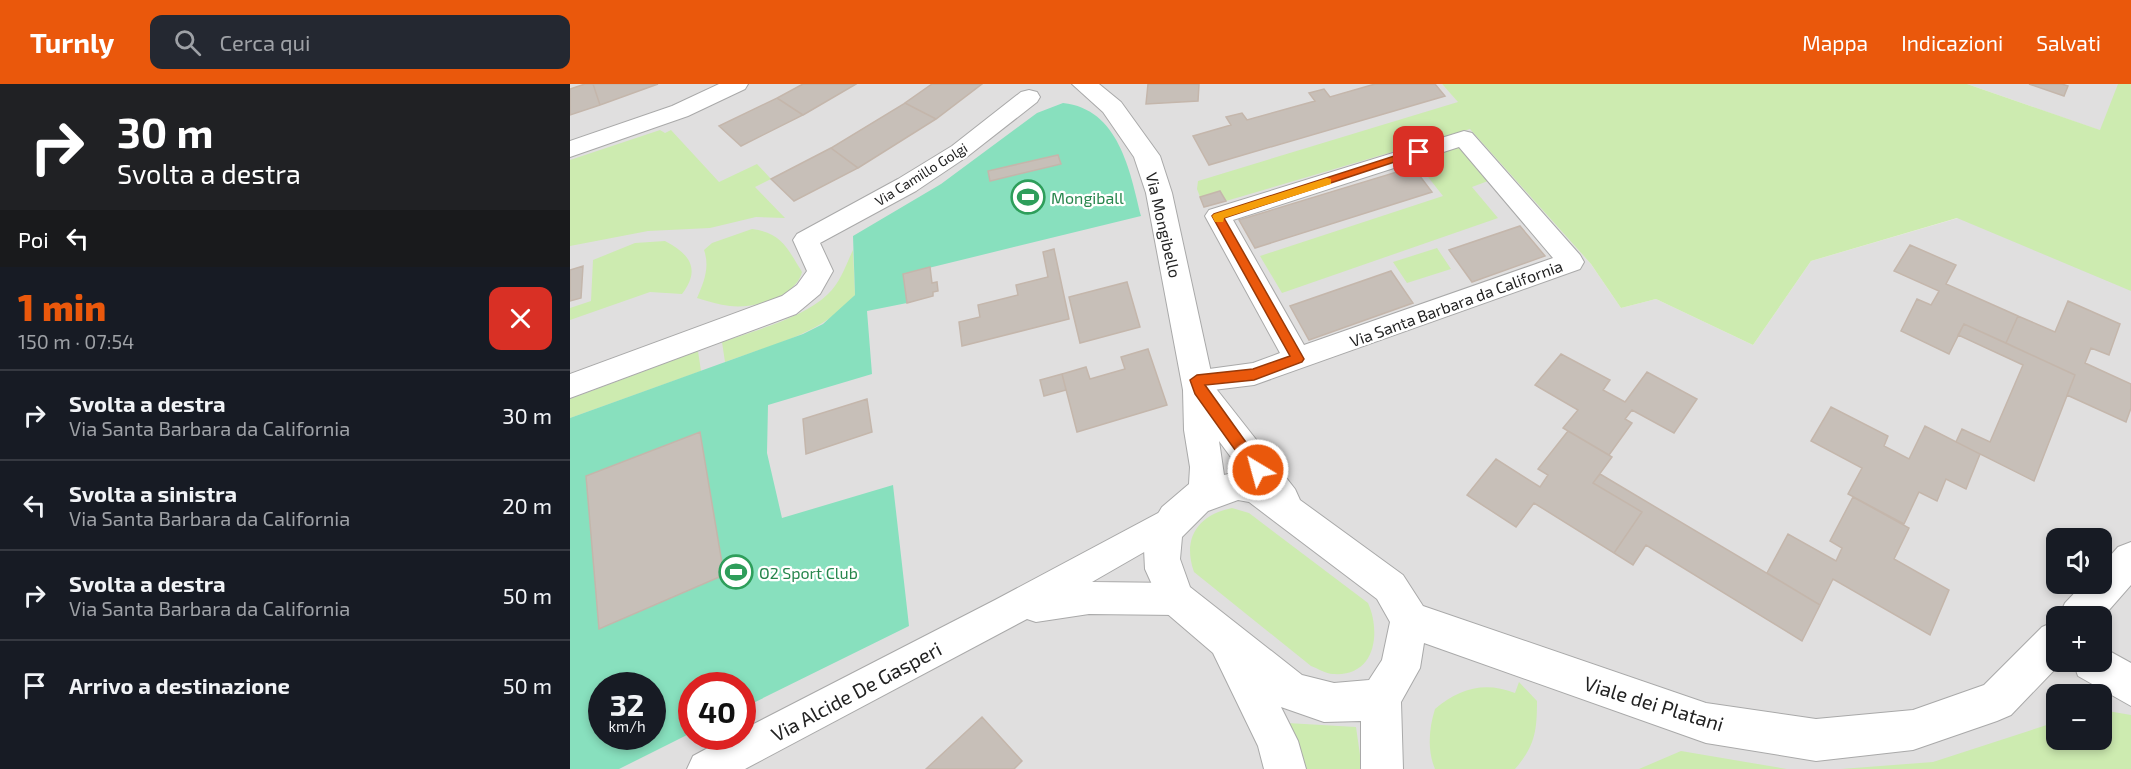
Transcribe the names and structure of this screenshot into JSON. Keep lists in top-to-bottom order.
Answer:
{
  "streets": {
    "street": [
      "Via Camillo Golgi",
      "Via Mongibello",
      "Via Santa Barbara da California",
      "Via Alcide De Gasperi",
      "Viale dei Platani"
    ]
  },
  "crossings": [
    ["Via Mongibello", "Via Santa Barbara da California"]
  ],
  "places": {
    "sports": ["Mongiball", "O2 Sport Club"]
  },
  "page": {
    "header": "Turnly",
    "search": "Cerca qui",
    "nav": ["Mappa", "Indicazioni", "Salvati"],
    "turn": ["30 m", "Svolta a destra"],
    "then": "Poi",
    "heading": ["1 min", "150 m · 07:54"],
    "list": [
      {
        "name": "Svolta a destra",
        "note": "Via Santa Barbara da California",
        "value": "30 m"
      },
      {
        "name": "Svolta a sinistra",
        "note": "Via Santa Barbara da California",
        "value": "20 m"
      },
      {
        "name": "Svolta a destra",
        "note": "Via Santa Barbara da California",
        "value": "50 m"
      },
      {
        "name": "Arrivo a destinazione",
        "value": "50 m"
      }
    ],
    "map_buttons": ["+", "−"],
    "speed": "32 km/h",
    "limit": "40"
  }
}
